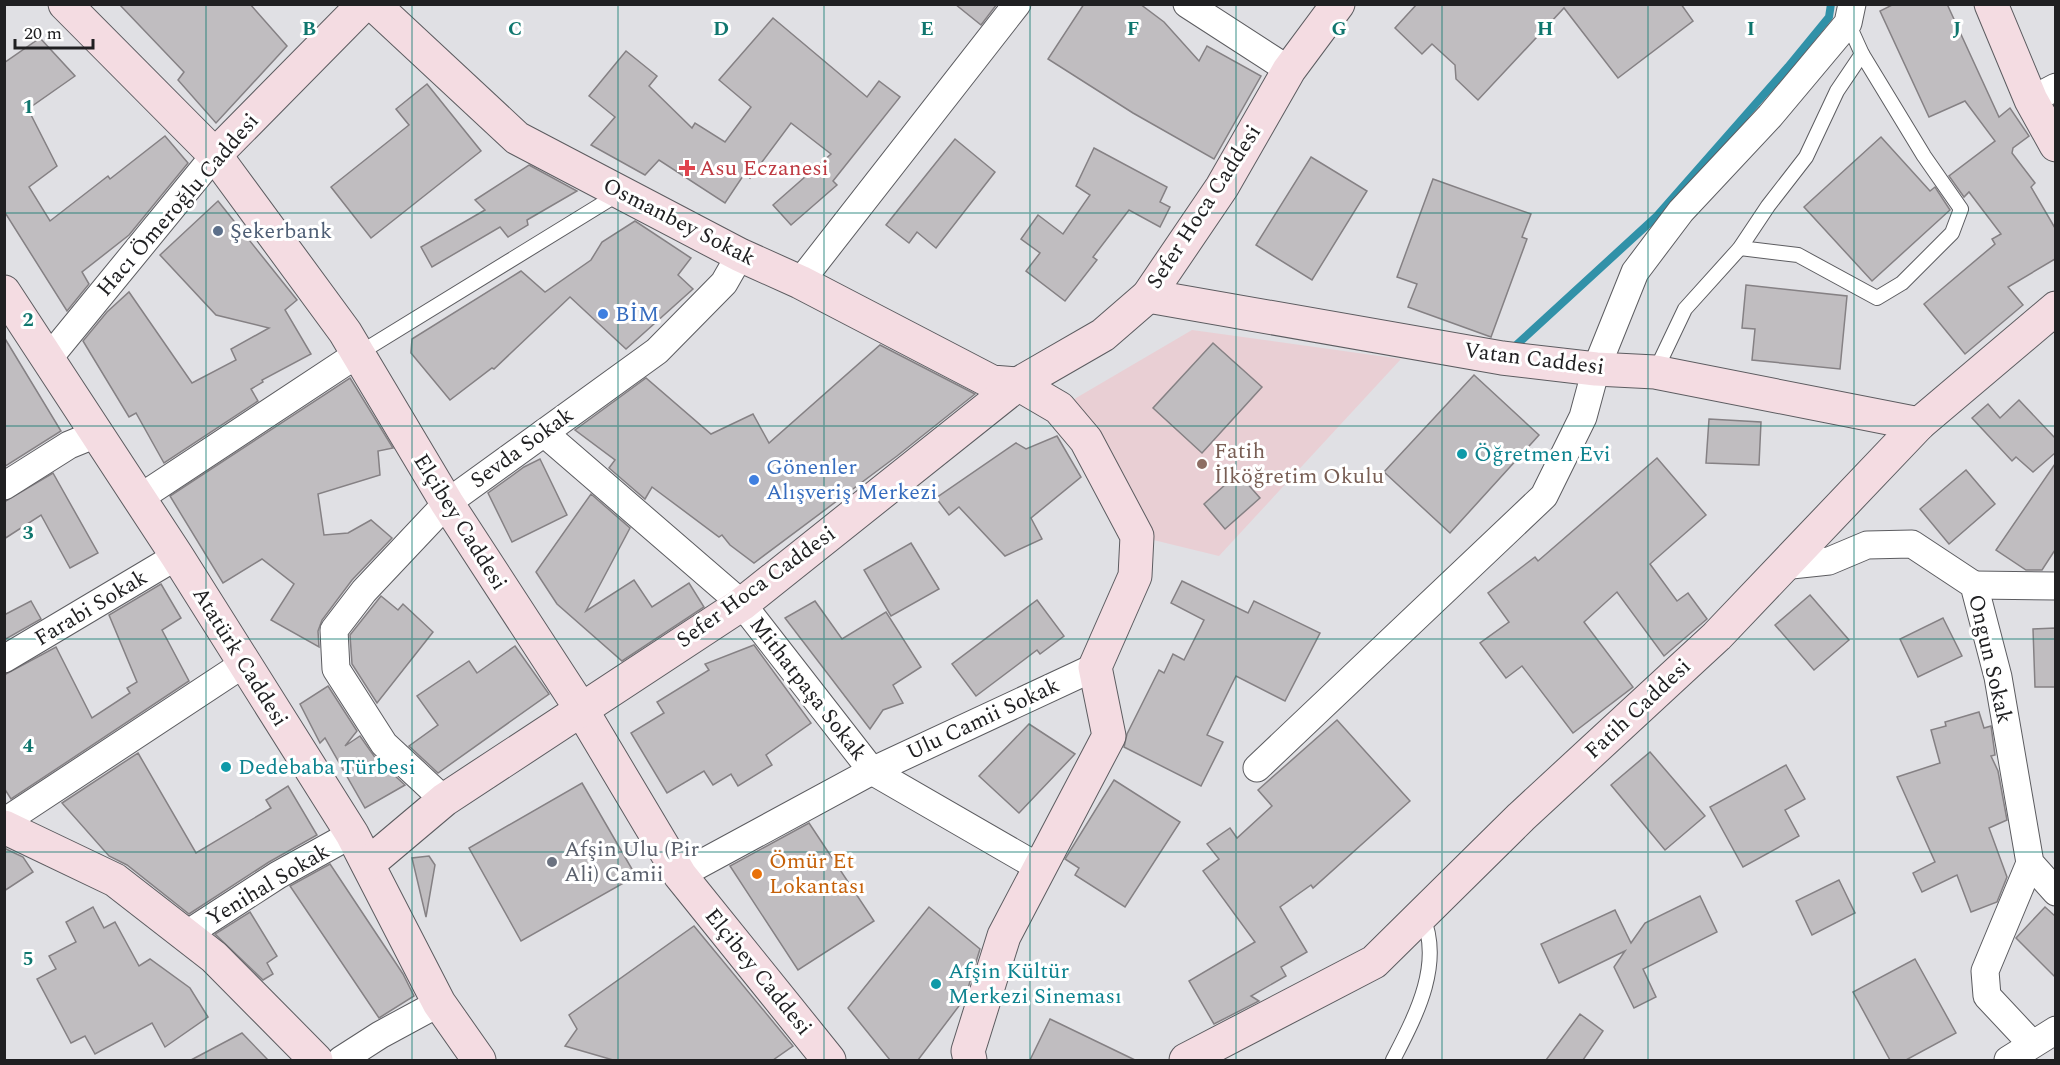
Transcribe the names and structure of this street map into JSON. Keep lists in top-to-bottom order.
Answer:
{
  "streets": {
    "street": [
      "Hacı Ömeroğlu Caddesi",
      "Sefer Hoca Caddesi",
      "Osmanbey Sokak",
      "Vatan Caddesi",
      "Sevda Sokak",
      "Elçibey Caddesi",
      "Farabi Sokak",
      "Atatürk Caddesi",
      "Ongun Sokak",
      "Mithatpaşa Sokak",
      "Fatih Caddesi",
      "Ulu Camii Sokak",
      "Yenihal Sokak"
    ]
  },
  "crossings": [
    ["Hacı Ömeroğlu Caddesi", "Elçibey Caddesi"],
    ["Hacı Ömeroğlu Caddesi", "Atatürk Caddesi"],
    ["Sefer Hoca Caddesi", "Osmanbey Sokak"],
    ["Sefer Hoca Caddesi", "Vatan Caddesi"],
    ["Sefer Hoca Caddesi", "Sevda Sokak"],
    ["Sefer Hoca Caddesi", "Elçibey Caddesi"],
    ["Sefer Hoca Caddesi", "Atatürk Caddesi"],
    ["Sefer Hoca Caddesi", "Mithatpaşa Sokak"],
    ["Osmanbey Sokak", "Sevda Sokak"],
    ["Vatan Caddesi", "Fatih Caddesi"],
    ["Sevda Sokak", "Elçibey Caddesi"],
    ["Sevda Sokak", "Mithatpaşa Sokak"],
    ["Elçibey Caddesi", "Ulu Camii Sokak"],
    ["Farabi Sokak", "Atatürk Caddesi"],
    ["Atatürk Caddesi", "Yenihal Sokak"],
    ["Ongun Sokak", "Fatih Caddesi"],
    ["Mithatpaşa Sokak", "Ulu Camii Sokak"]
  ],
  "places": {
    "health": ["Asu Eczanesi"],
    "other": [
      "Şekerbank",
      "BİM",
      "Öğretmen Evi",
      "Fatih İlköğretim Okulu",
      "Gönenler Alışveriş Merkezi",
      "Dedebaba Türbesi",
      "Afşin Ulu (Pir Ali) Camii",
      "Ömür Et Lokantası",
      "Afşin Kültür Merkezi Sineması"
    ]
  },
  "scale_bar": "20 m",
  "grid": {
    "columns": [
      "B",
      "C",
      "D",
      "E",
      "F",
      "G",
      "H",
      "I",
      "J"
    ],
    "rows": [
      "1",
      "2",
      "3",
      "4",
      "5"
    ]
  }
}
